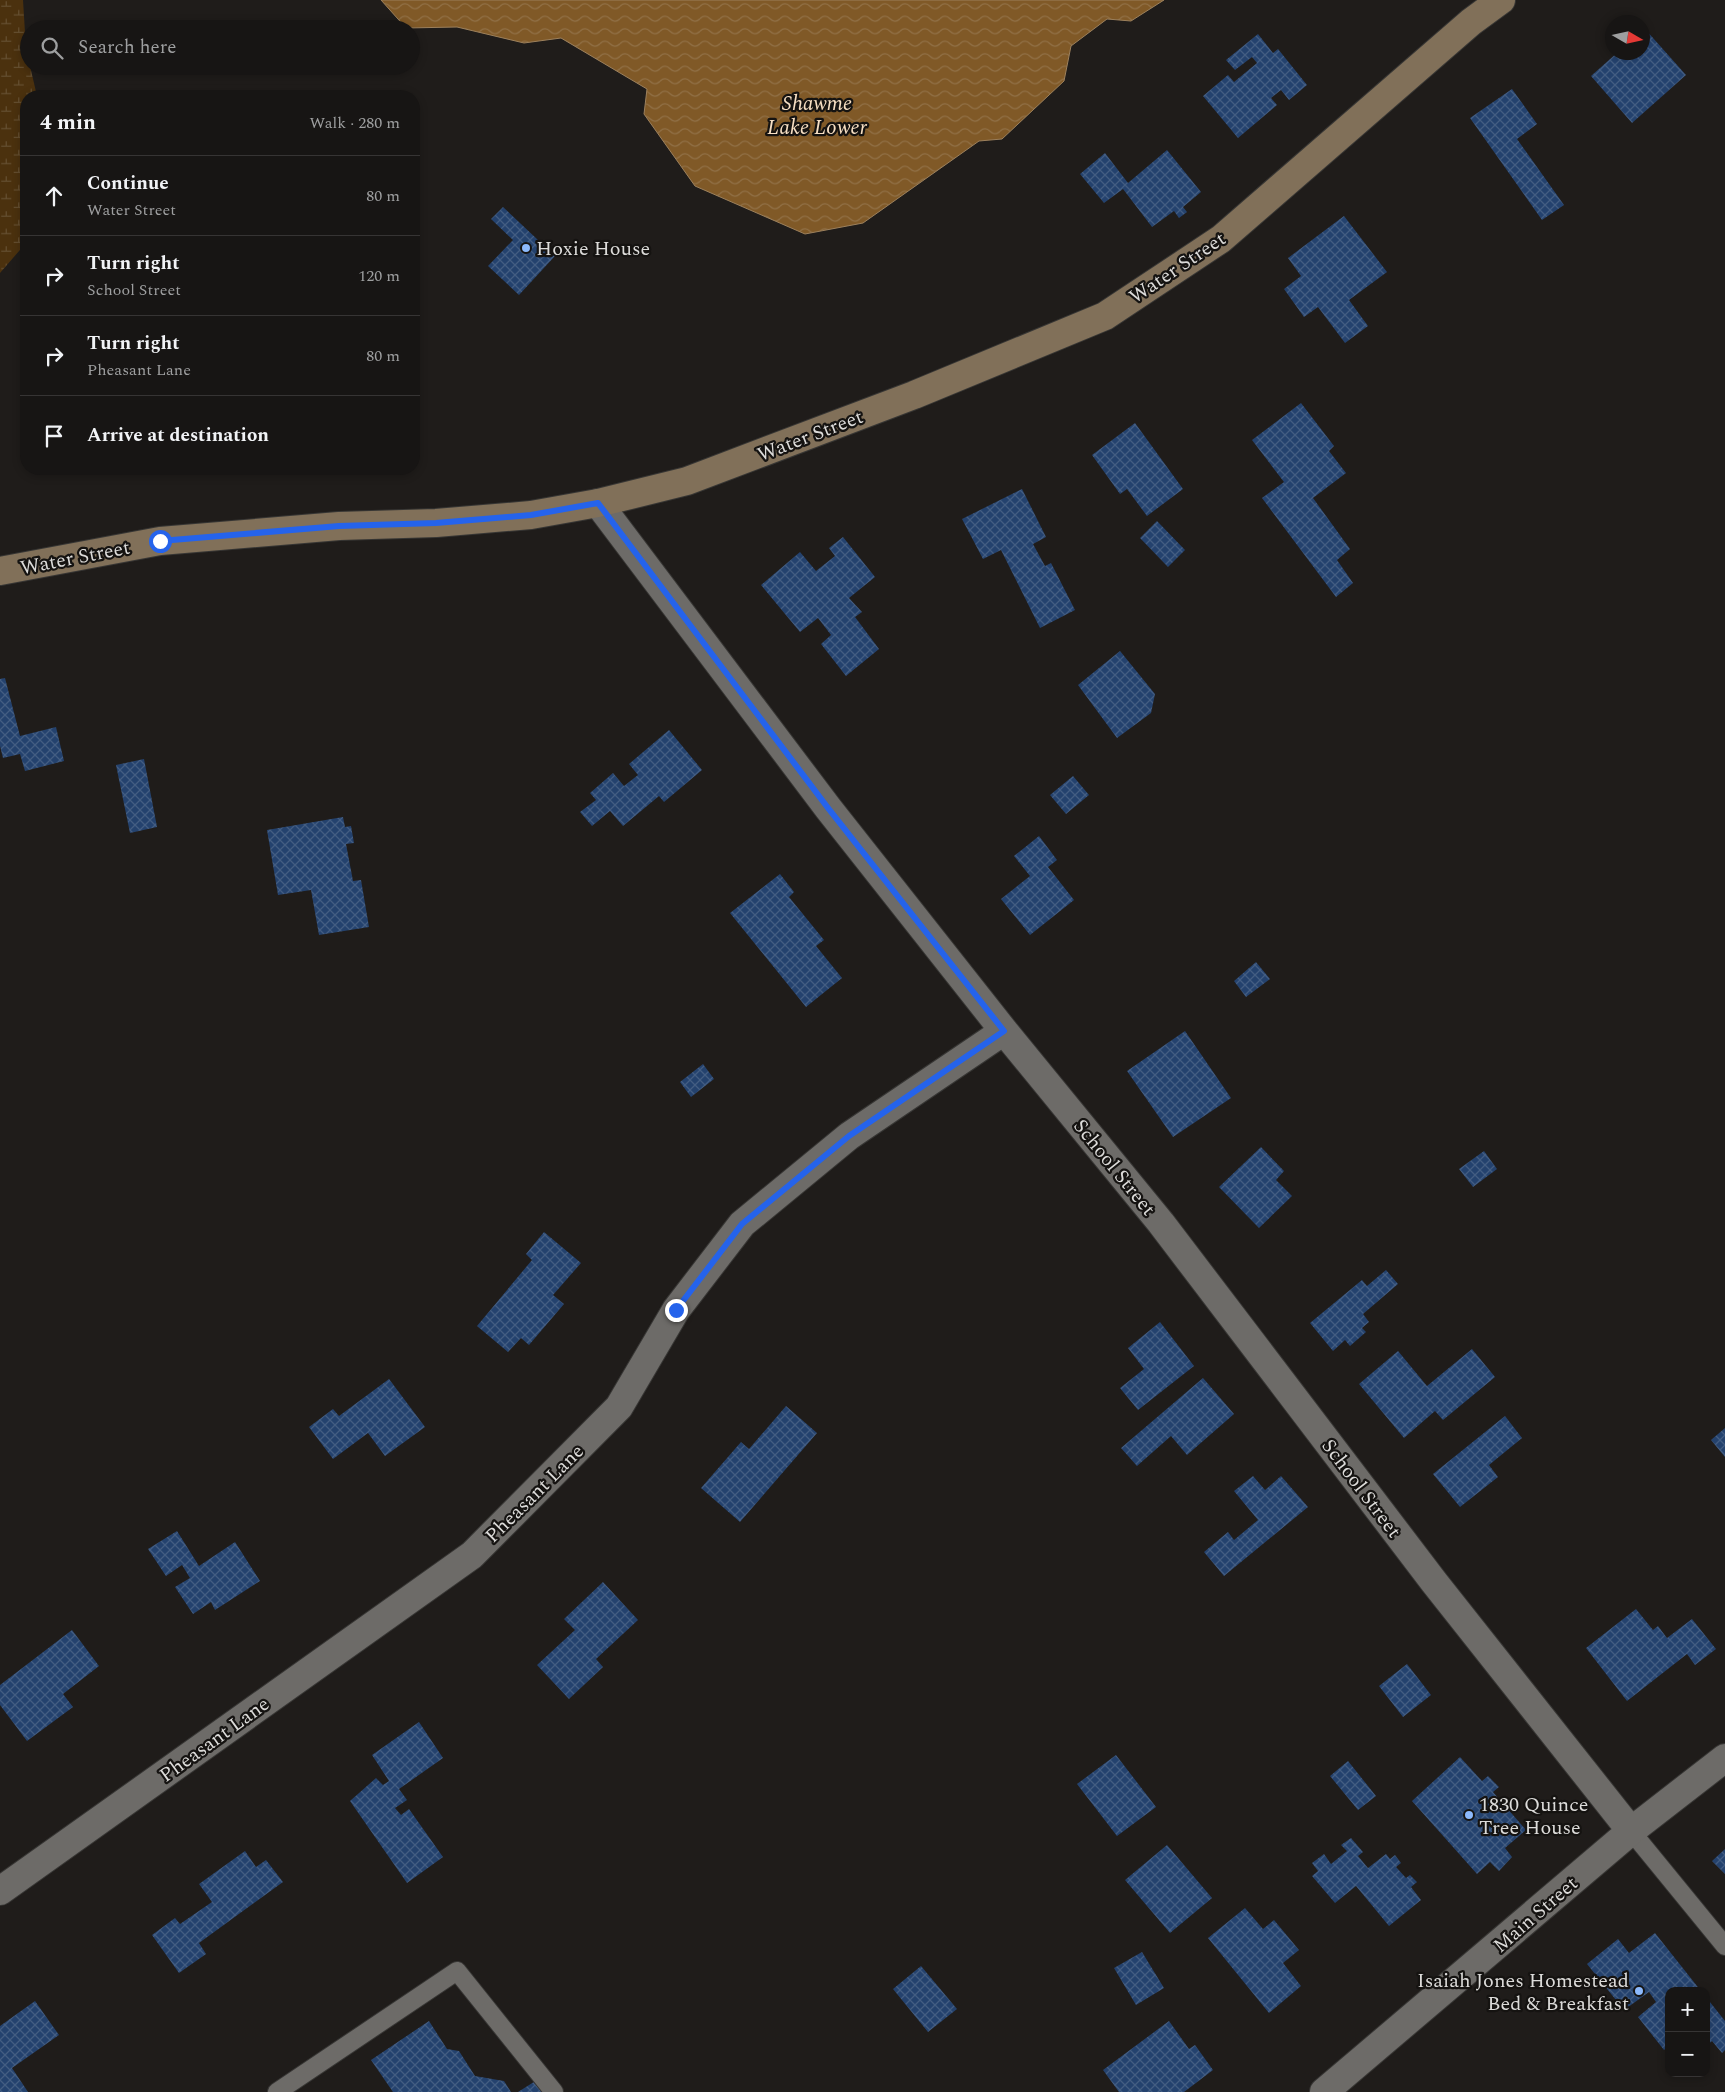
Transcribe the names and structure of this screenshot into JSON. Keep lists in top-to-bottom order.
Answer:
{
  "streets": {
    "main road": ["Water Street"],
    "street": ["School Street", "Pheasant Lane", "Main Street"]
  },
  "crossings": [
    ["Water Street", "School Street"],
    ["School Street", "Pheasant Lane"],
    ["School Street", "Main Street"]
  ],
  "water": ["Shawme Lake Lower"],
  "places": ["Hoxie House", "1830 Quince Tree House", "Isaiah Jones Homestead Bed & Breakfast"],
  "north": "right",
  "page": {
    "search": "Search here",
    "heading": ["4 min", "Walk · 280 m"],
    "list": [
      ["Continue", "Water Street", "80 m"],
      ["Turn right", "School Street", "120 m"],
      ["Turn right", "Pheasant Lane", "80 m"],
      "Arrive at destination"
    ],
    "map_buttons": ["+", "−"]
  }
}
